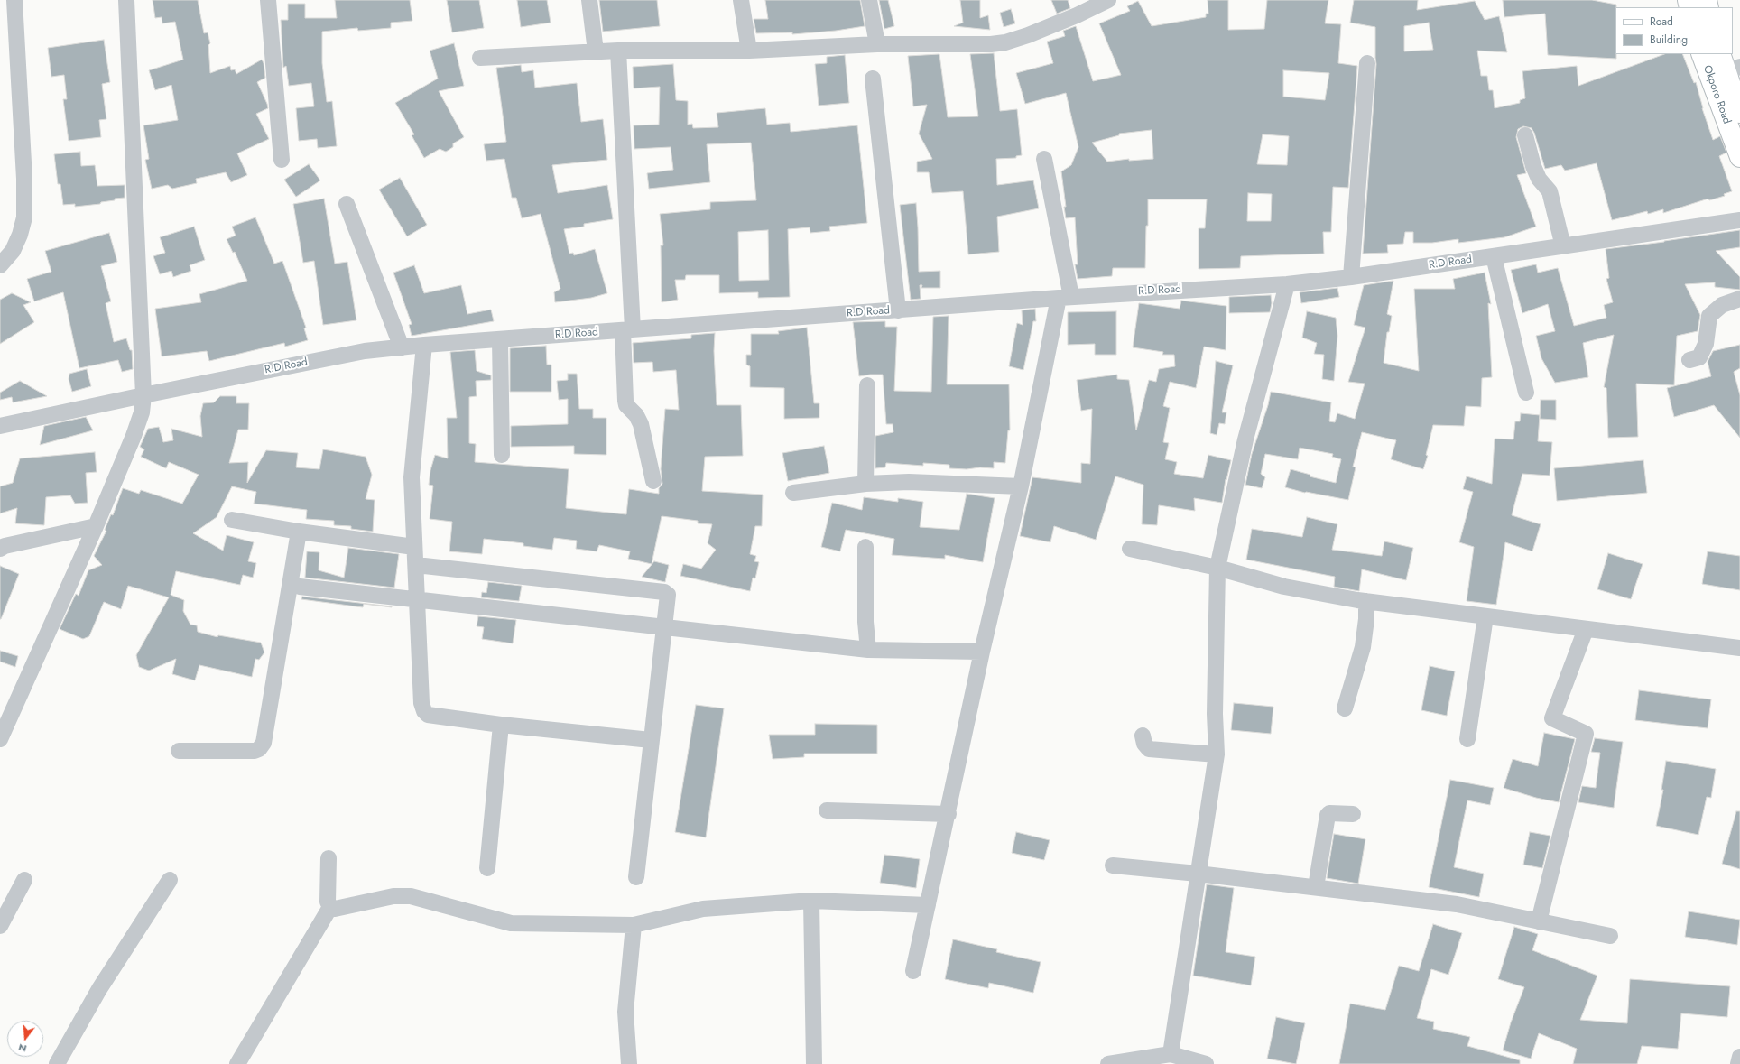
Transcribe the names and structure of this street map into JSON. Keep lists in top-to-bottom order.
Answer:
{
  "streets": {
    "main road": ["Okporo Road"],
    "street": ["R.D Road"]
  },
  "legend": ["Road", "Building"],
  "north": "bottom"
}
